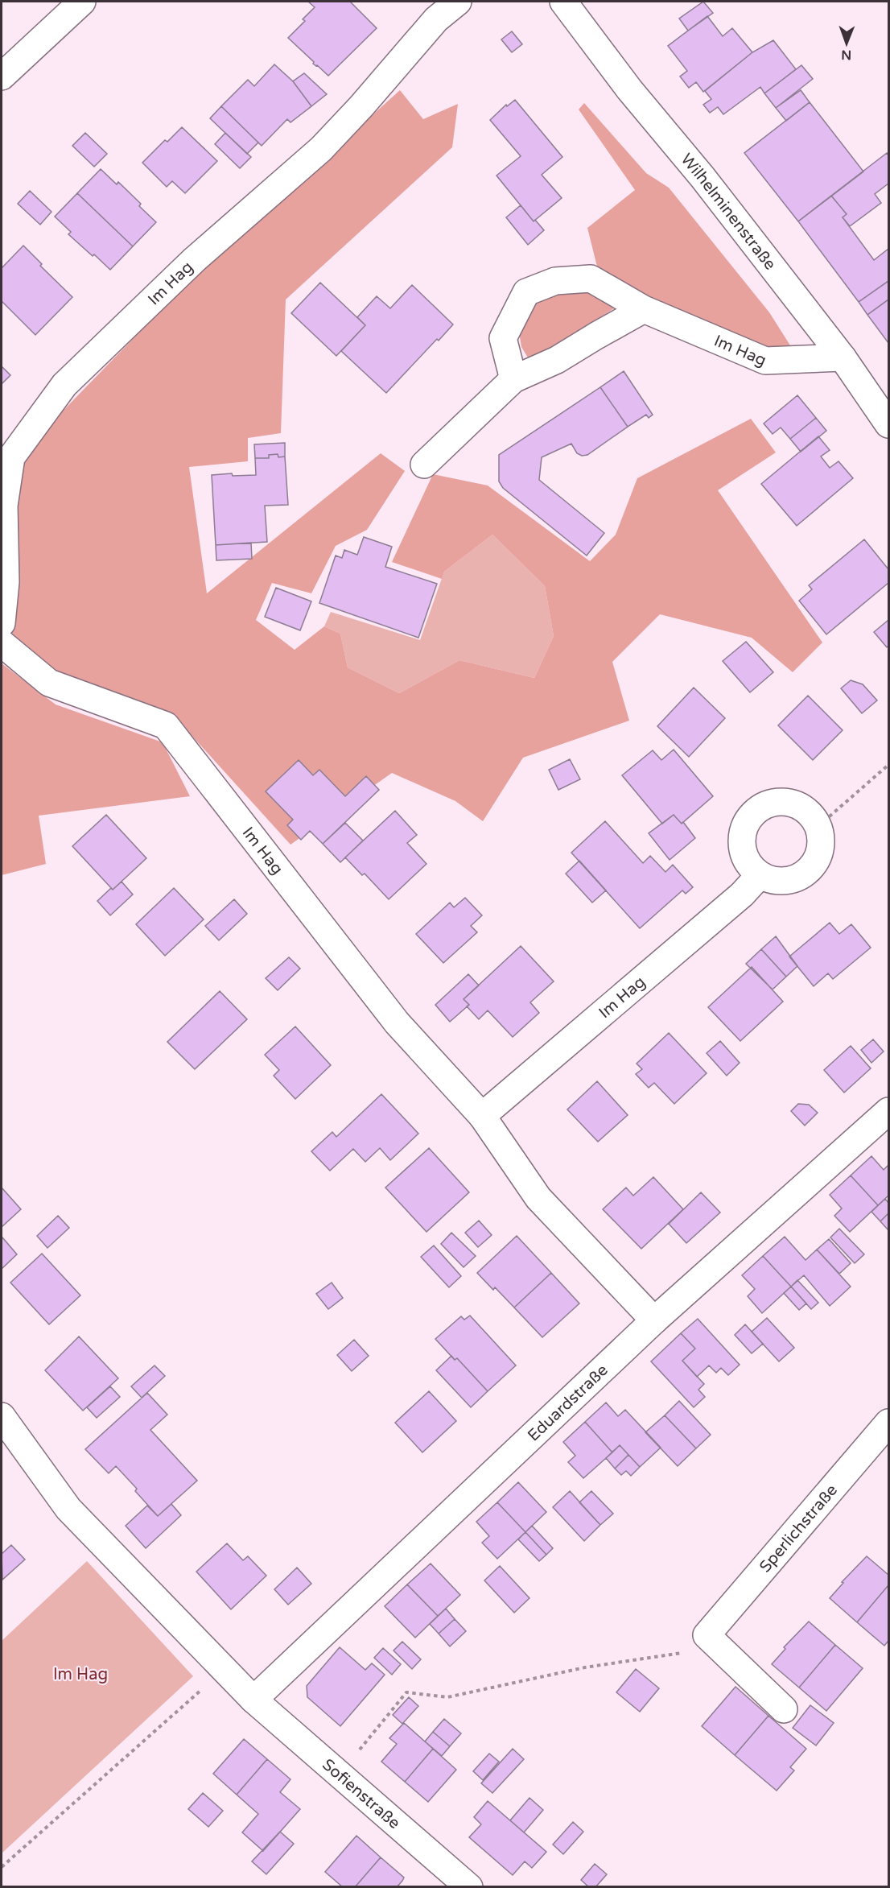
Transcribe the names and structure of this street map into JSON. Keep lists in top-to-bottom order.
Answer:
{
  "streets": {
    "street": [
      "Wilhelminenstraße",
      "Im Hag",
      "Eduardstraße",
      "Sperlichstraße",
      "Sofienstraße"
    ]
  },
  "crossings": [
    ["Wilhelminenstraße", "Im Hag"],
    ["Im Hag", "Eduardstraße"],
    ["Eduardstraße", "Sofienstraße"]
  ],
  "parks": ["Im Hag"],
  "north": "bottom"
}
